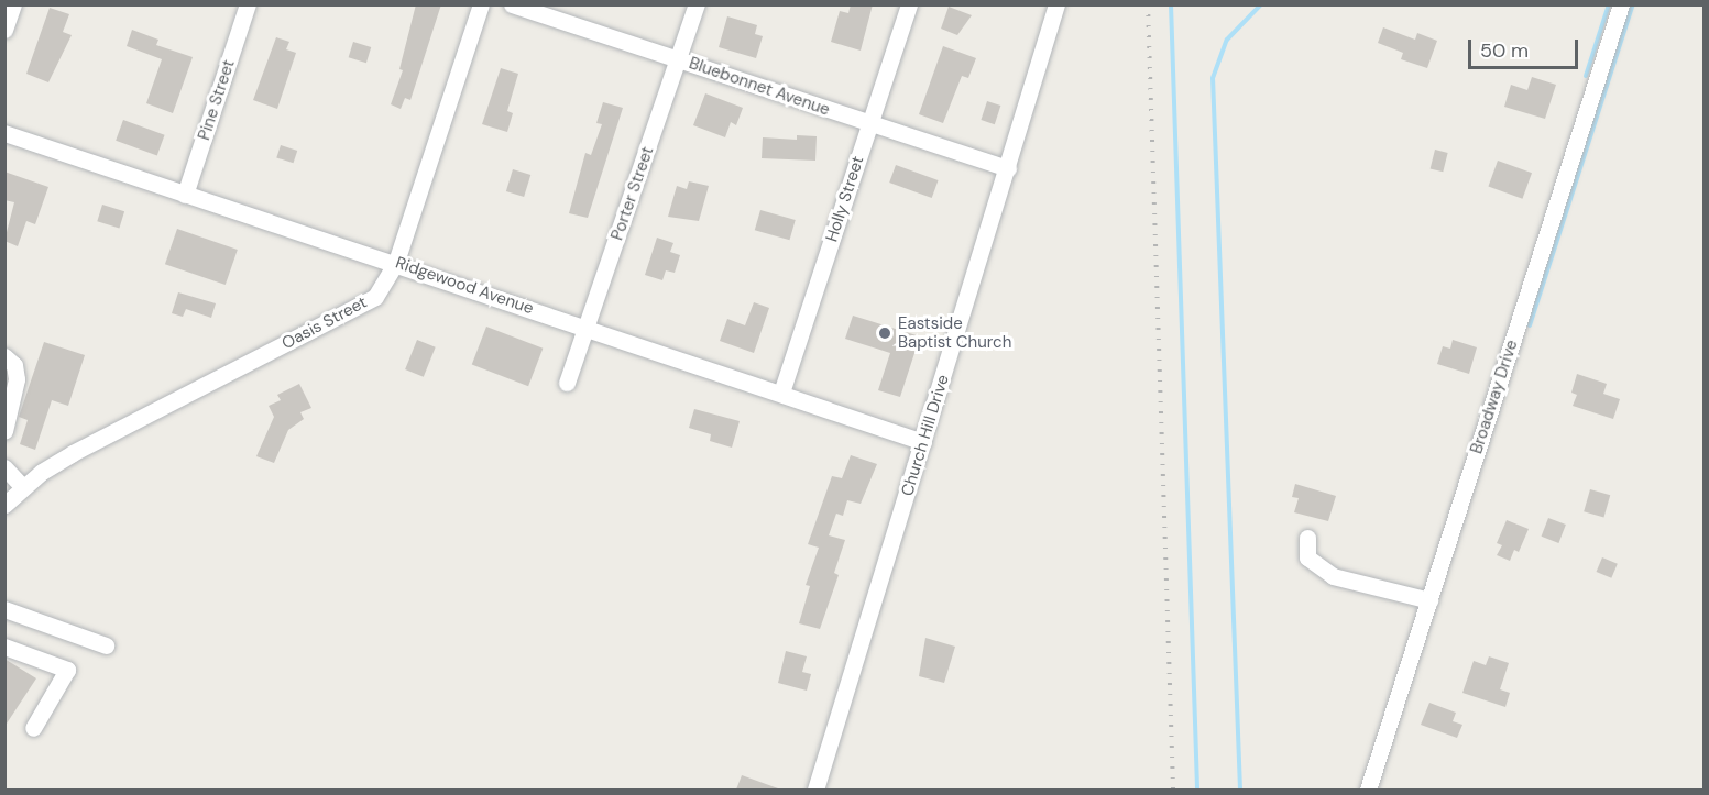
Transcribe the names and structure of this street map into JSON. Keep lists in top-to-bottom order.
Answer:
{
  "streets": {
    "street": [
      "Bluebonnet Avenue",
      "Pine Street",
      "Porter Street",
      "Holly Street",
      "Ridgewood Avenue",
      "Oasis Street",
      "Broadway Drive",
      "Church Hill Drive"
    ]
  },
  "crossings": [
    ["Bluebonnet Avenue", "Porter Street"],
    ["Bluebonnet Avenue", "Holly Street"],
    ["Bluebonnet Avenue", "Church Hill Drive"],
    ["Pine Street", "Ridgewood Avenue"],
    ["Porter Street", "Ridgewood Avenue"],
    ["Holly Street", "Ridgewood Avenue"],
    ["Ridgewood Avenue", "Oasis Street"],
    ["Ridgewood Avenue", "Church Hill Drive"]
  ],
  "places": ["Eastside Baptist Church"],
  "scale_bar": "50 m"
}
